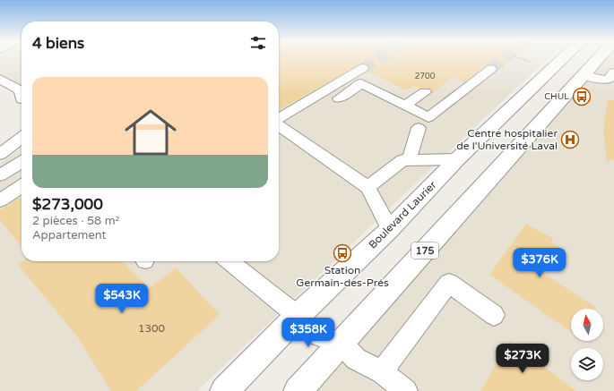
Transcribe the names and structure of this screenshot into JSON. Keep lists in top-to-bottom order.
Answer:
{
  "streets": {
    "main road": ["Boulevard Laurier", "175"]
  },
  "places": {
    "bus stop": ["CHUL", "Station Germain-des-Prés"],
    "hospital": ["Centre hospitalier de l'Université Laval"]
  },
  "house_numbers": ["2700", "1300"],
  "north": "top",
  "page": {
    "heading": "4 biens",
    "list": [
      {
        "name": "$273,000",
        "note": "2 pièces · 58 m² · Appartement"
      }
    ],
    "price": [
      "$376K",
      "$543K",
      "$358K",
      "$273K"
    ]
  }
}
